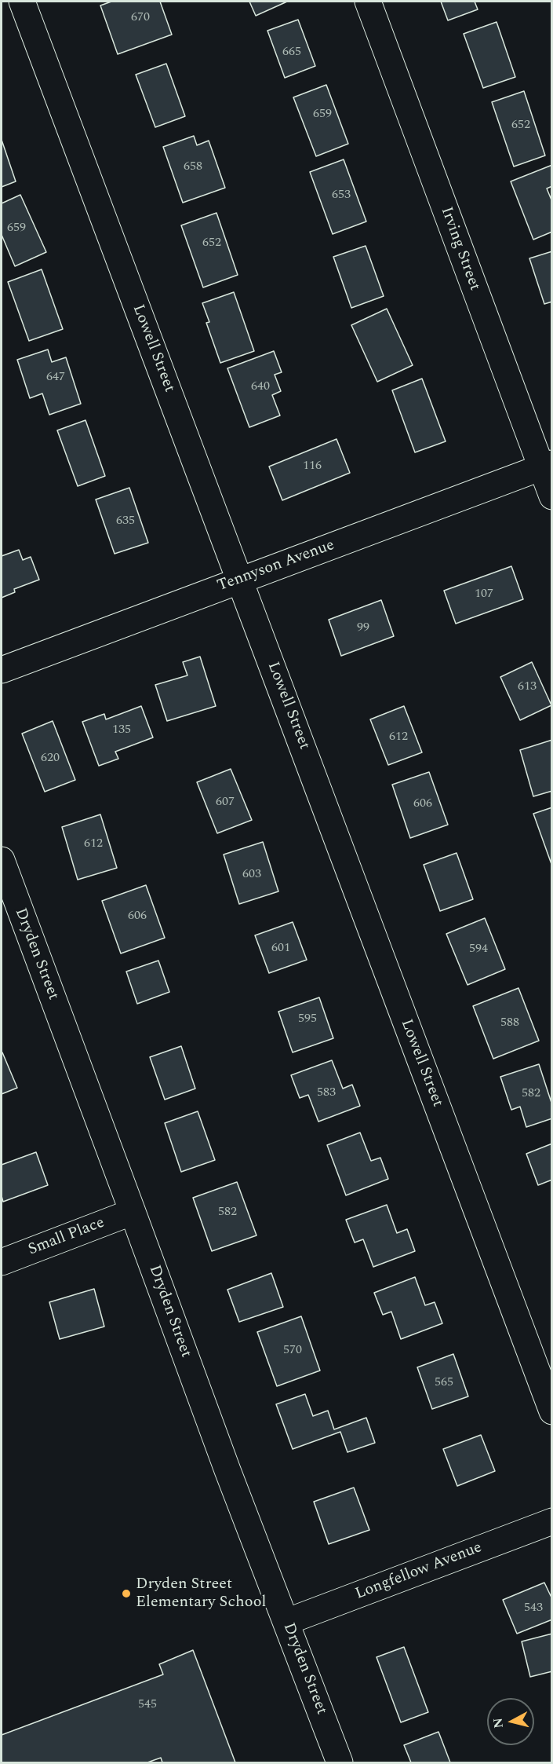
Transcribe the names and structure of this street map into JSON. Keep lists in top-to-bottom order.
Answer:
{
  "streets": {
    "street": [
      "Irving Street",
      "Lowell Street",
      "Tennyson Avenue",
      "Dryden Street",
      "Small Place",
      "Longfellow Avenue"
    ]
  },
  "crossings": [
    ["Irving Street", "Tennyson Avenue"],
    ["Lowell Street", "Tennyson Avenue"],
    ["Dryden Street", "Small Place"],
    ["Dryden Street", "Longfellow Avenue"]
  ],
  "places": ["Dryden Street Elementary School"],
  "house_numbers": [
    "670",
    "665",
    "659",
    "652",
    "658",
    "653",
    "659",
    "652",
    "647",
    "640",
    "116",
    "635",
    "107",
    "99",
    "613",
    "135",
    "612",
    "620",
    "607",
    "606",
    "612",
    "603",
    "606",
    "601",
    "594",
    "595",
    "588",
    "583",
    "582",
    "582",
    "570",
    "565",
    "543",
    "545"
  ],
  "north": "left"
}
